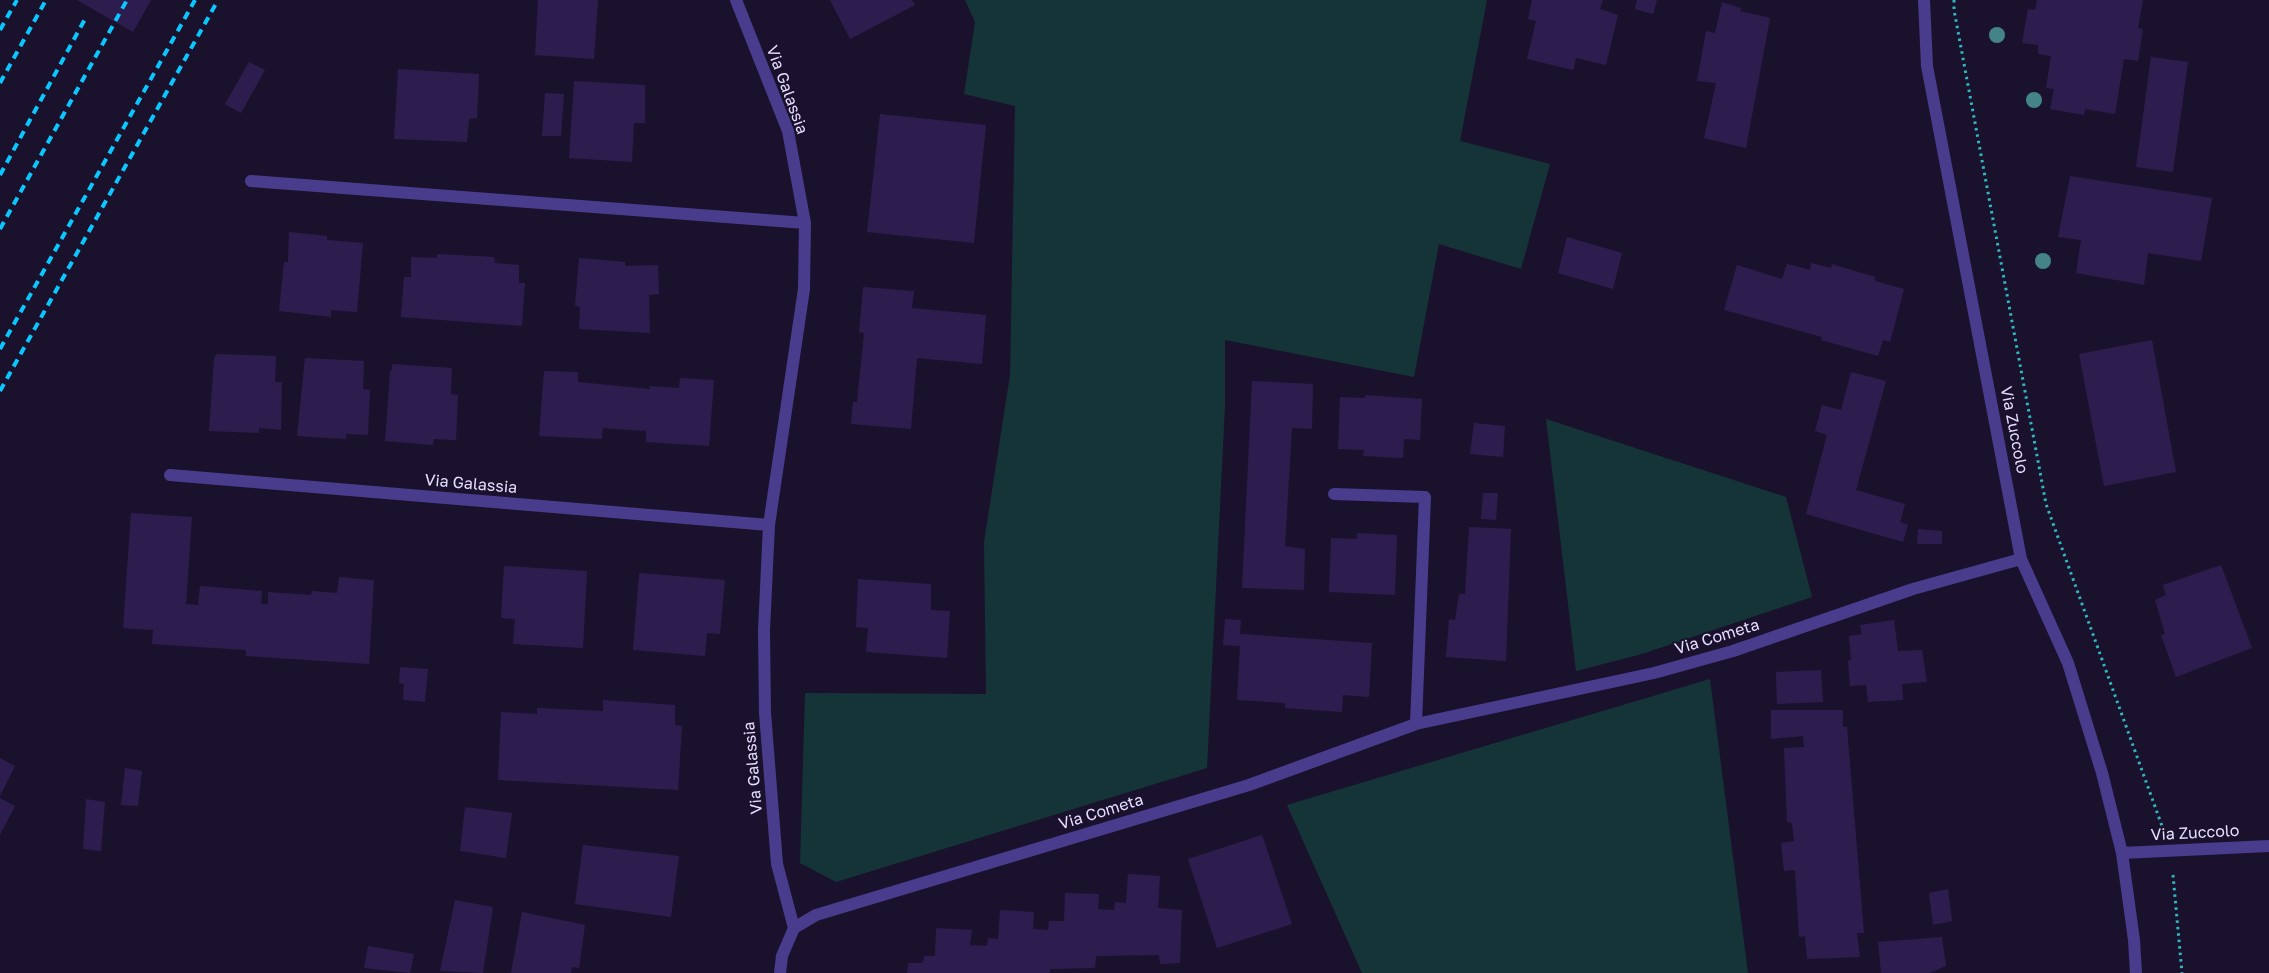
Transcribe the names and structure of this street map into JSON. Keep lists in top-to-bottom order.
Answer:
{
  "streets": {
    "street": ["Via Galassia", "Via Zuccolo", "Via Cometa"]
  },
  "crossings": [
    ["Via Galassia", "Via Cometa"],
    ["Via Zuccolo", "Via Cometa"]
  ]
}
